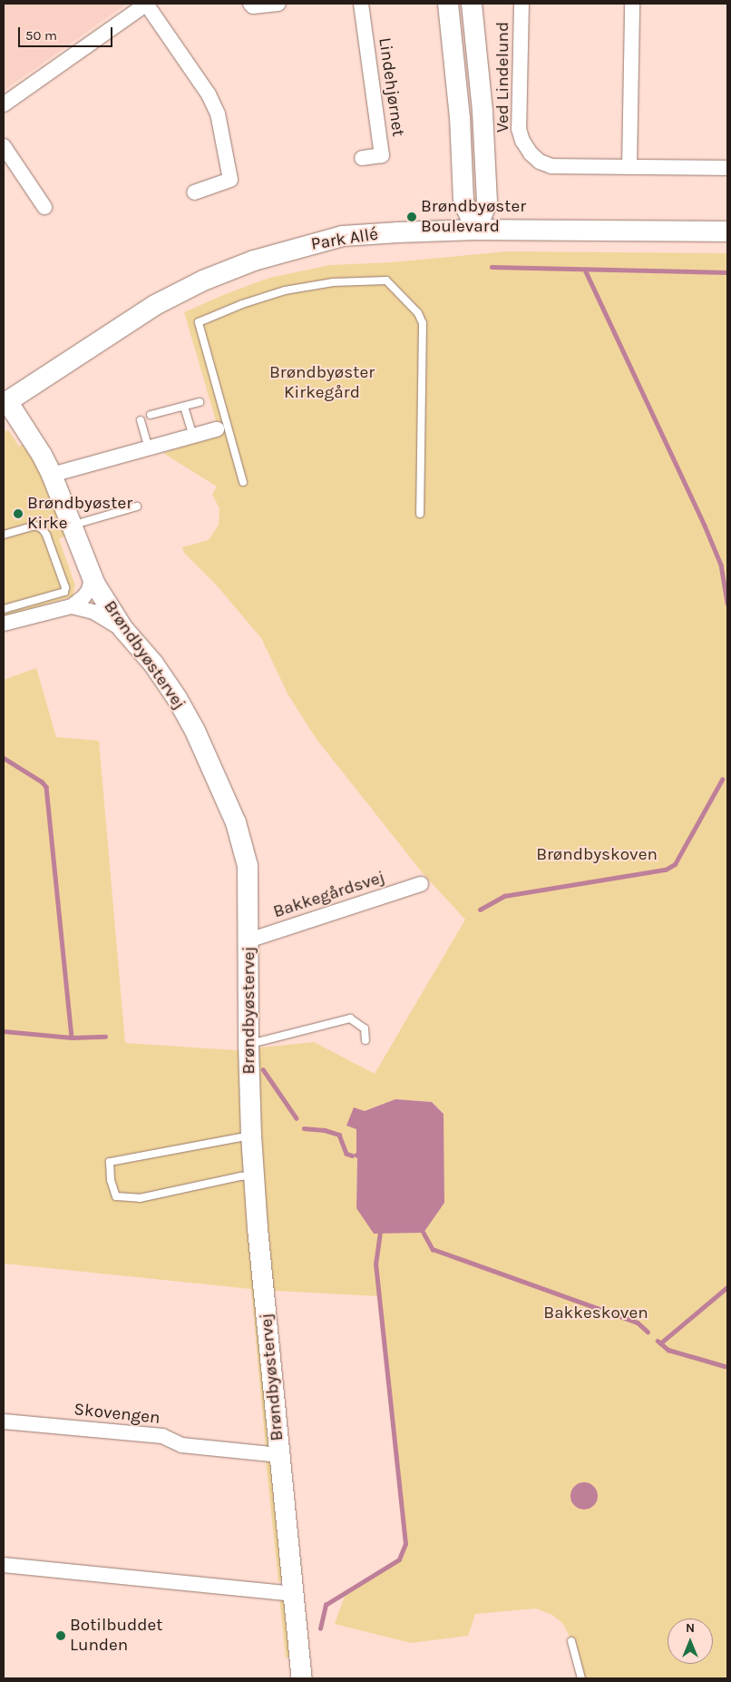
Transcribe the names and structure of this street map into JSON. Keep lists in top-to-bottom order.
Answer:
{
  "streets": {
    "street": [
      "Ved Lindelund",
      "Lindehjørnet",
      "Park Allé",
      "Brøndbyøstervej",
      "Bakkegårdsvej",
      "Skovengen"
    ]
  },
  "crossings": [
    ["Park Allé", "Brøndbyøstervej"],
    ["Brøndbyøstervej", "Bakkegårdsvej"],
    ["Brøndbyøstervej", "Skovengen"]
  ],
  "parks": ["Brøndbyøster Kirkegård", "Brøndbyskoven", "Bakkeskoven"],
  "places": ["Brøndbyøster Boulevard", "Brøndbyøster Kirke", "Botilbuddet Lunden"],
  "scale_bar": "50 m",
  "north": "top"
}
